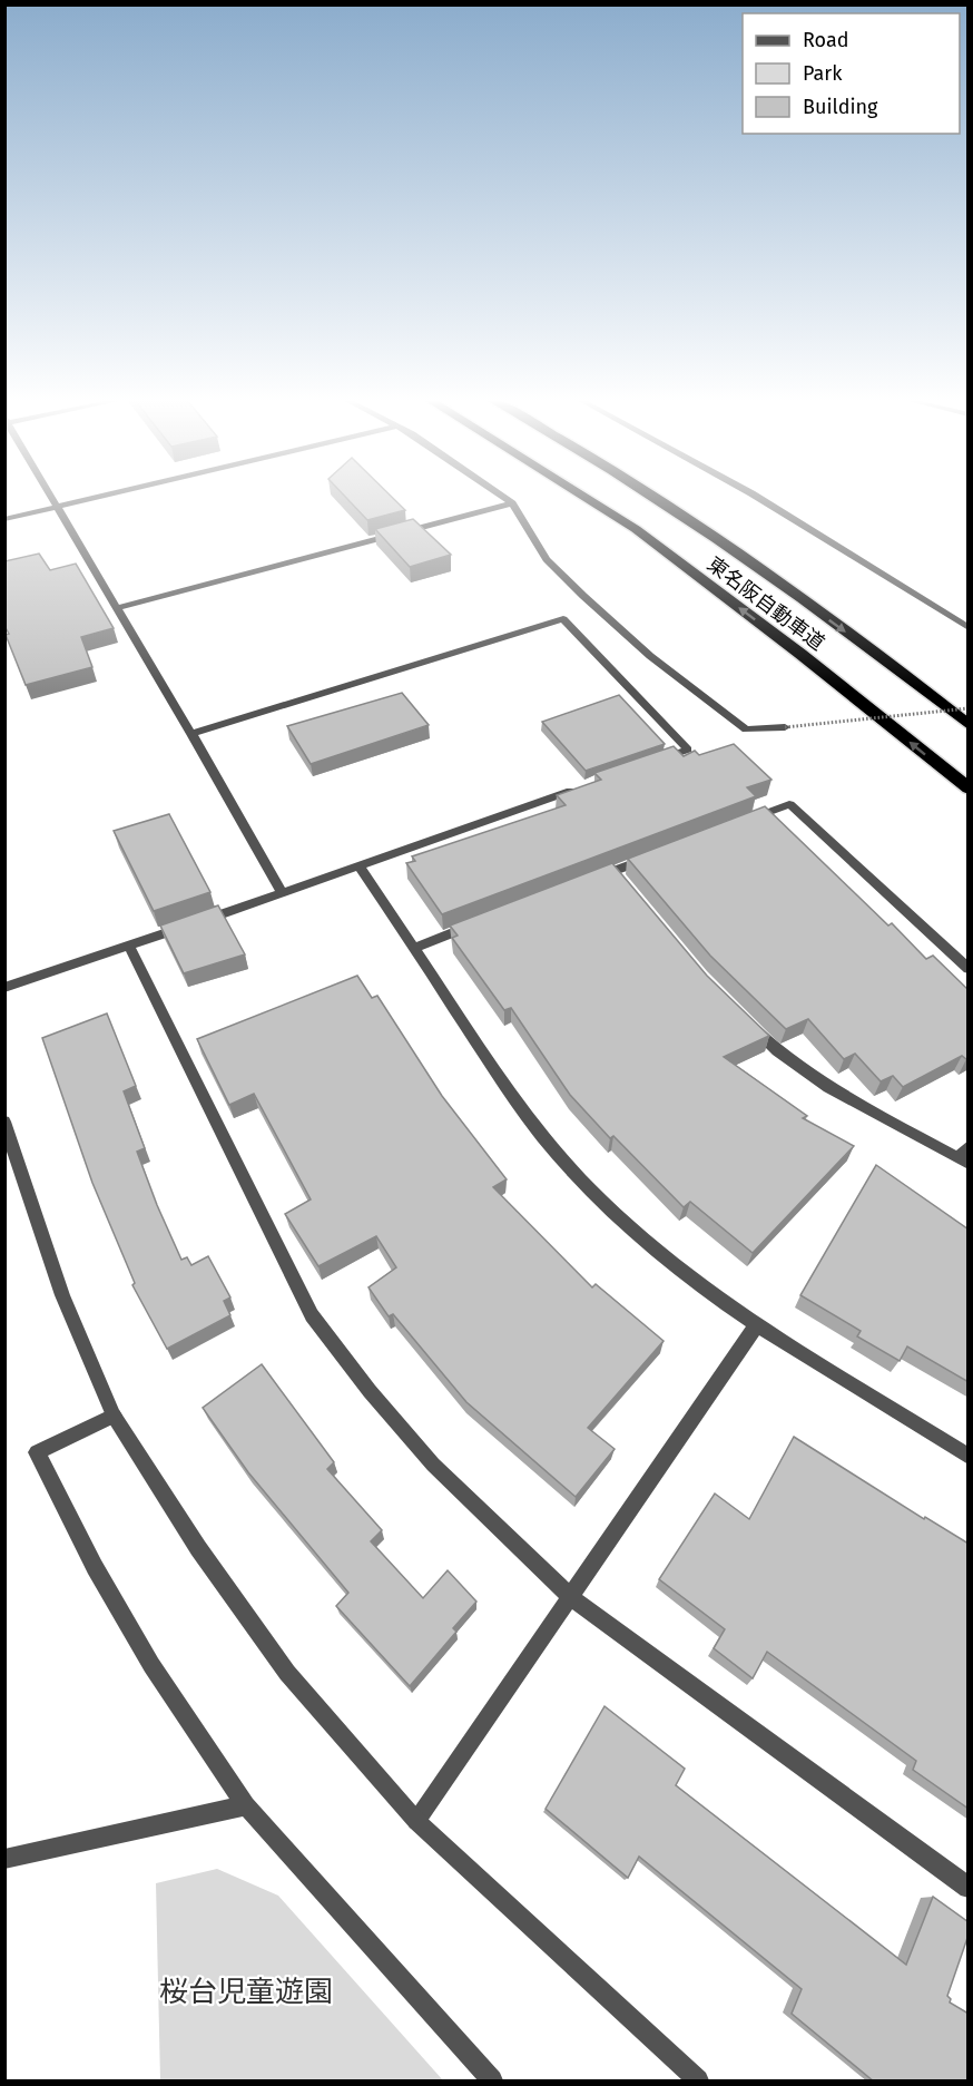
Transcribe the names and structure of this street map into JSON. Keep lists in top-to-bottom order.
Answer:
{
  "streets": {
    "highway": ["東名阪自動車道"]
  },
  "parks": ["桜台児童遊園"],
  "legend": ["Road", "Park", "Building"]
}
